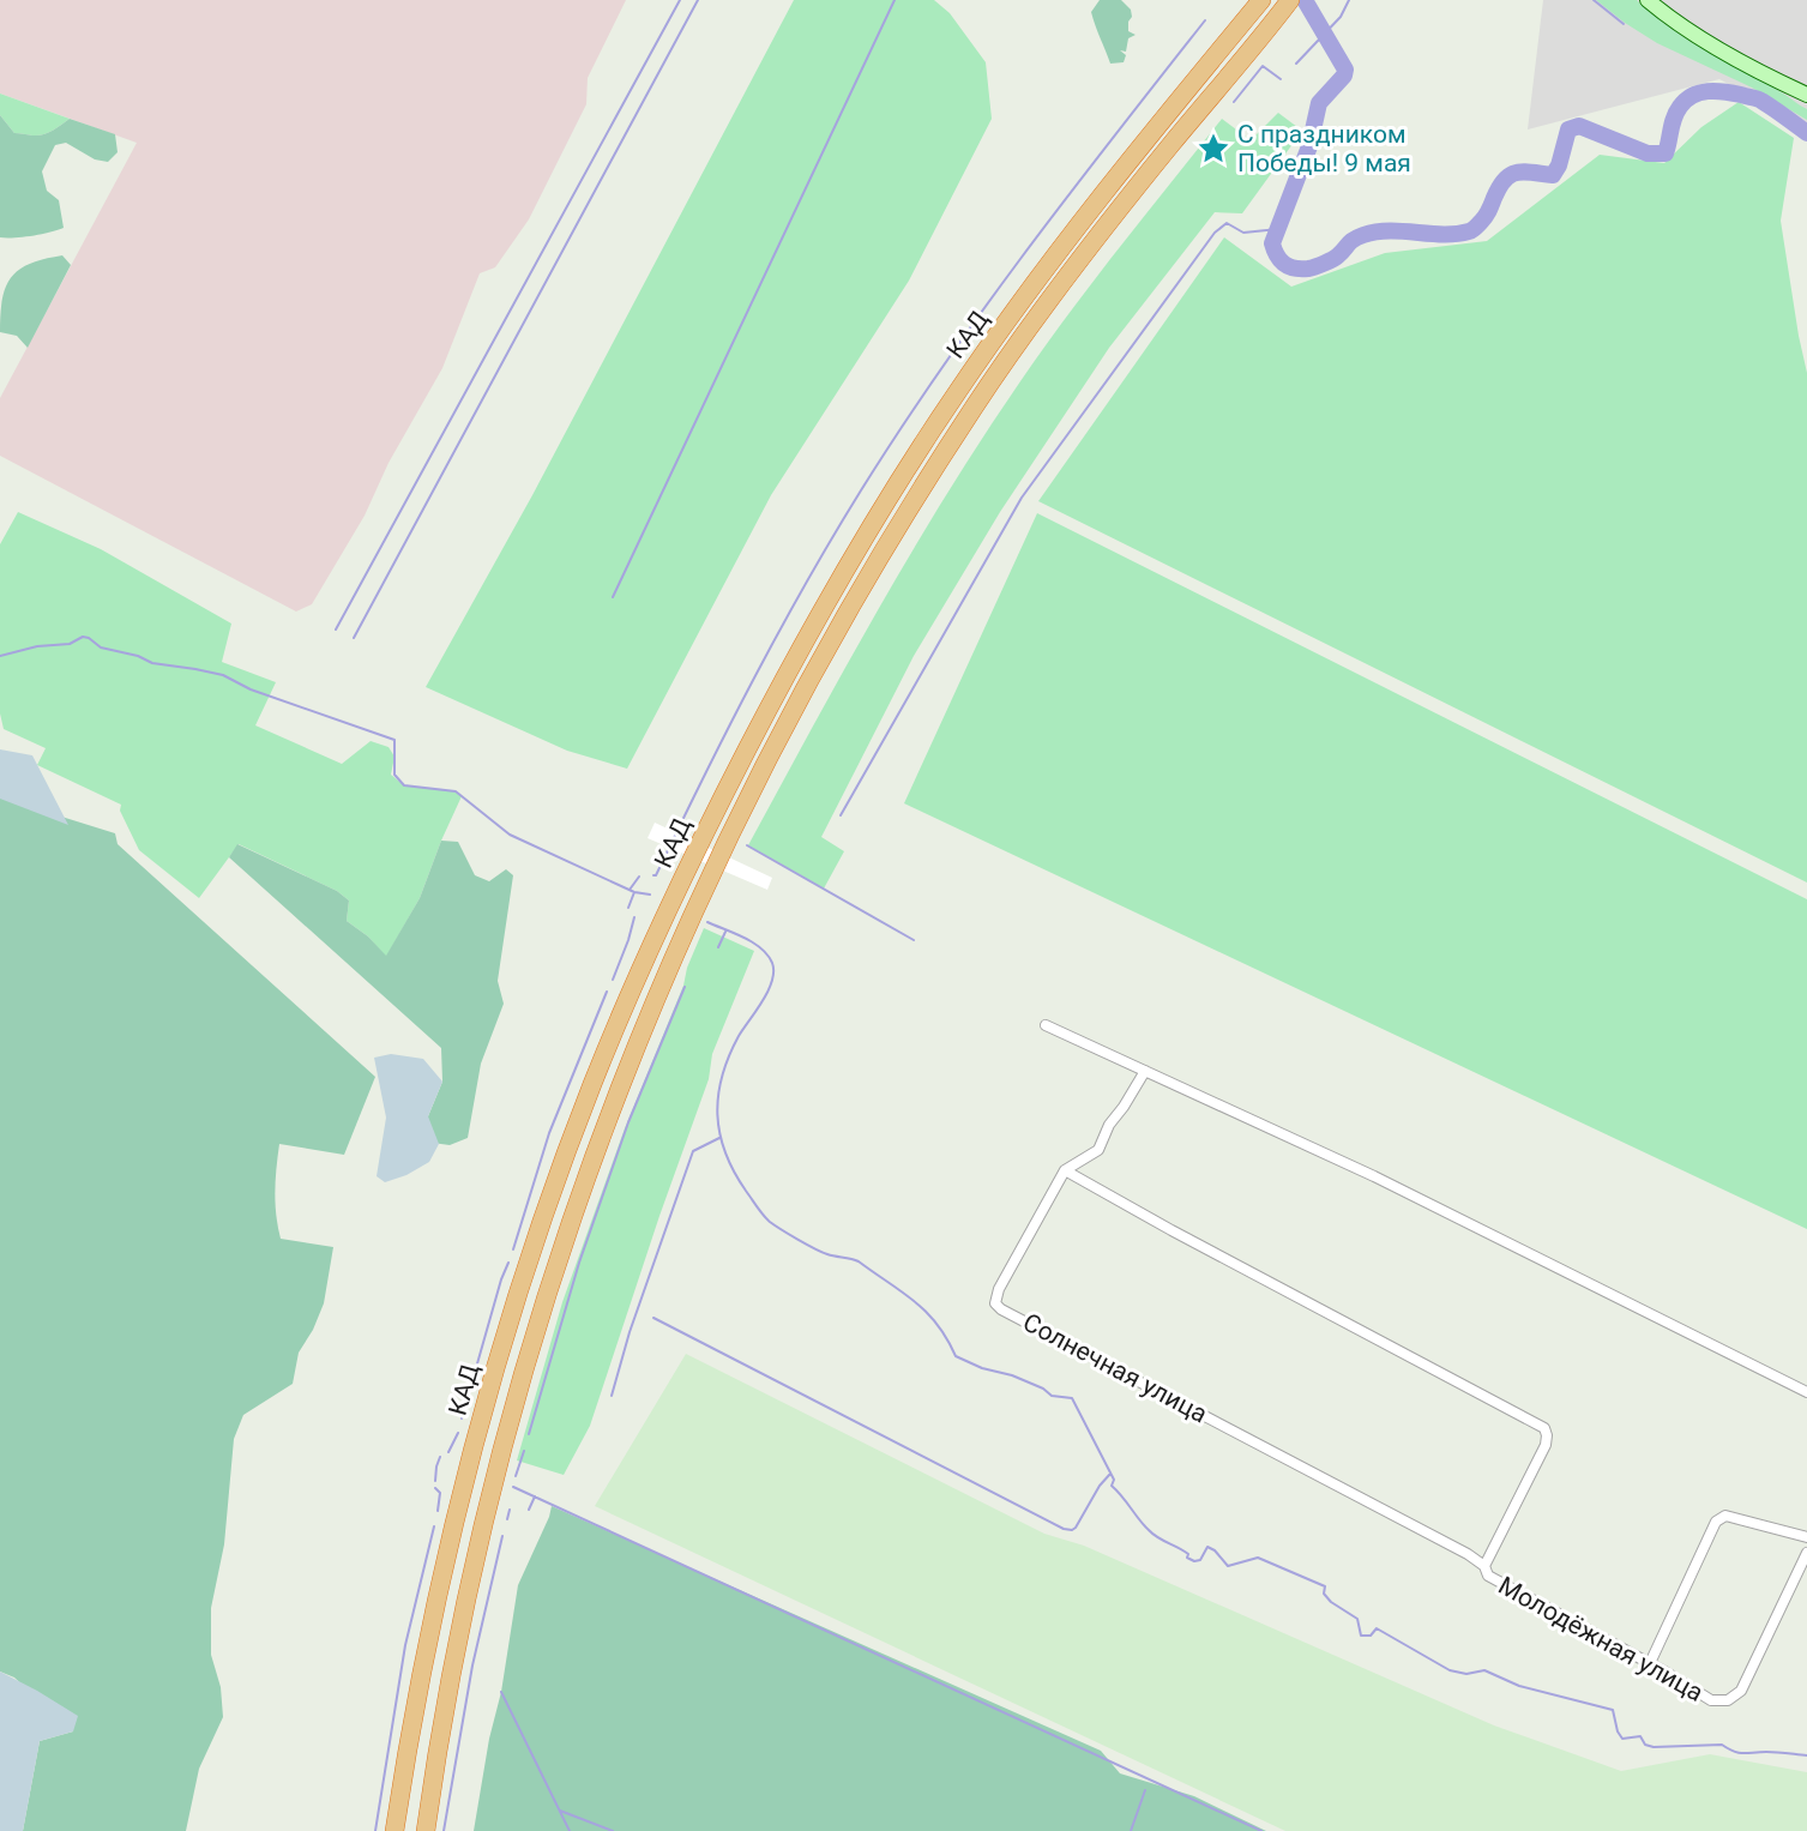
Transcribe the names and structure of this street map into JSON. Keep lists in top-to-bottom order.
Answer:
{
  "streets": {
    "highway": ["КАД"],
    "street": ["Солнечная улица", "Молодёжная улица"]
  },
  "crossings": [
    ["Солнечная улица", "Молодёжная улица"]
  ],
  "places": {
    "place": ["С праздником Победы! 9 мая"]
  }
}
